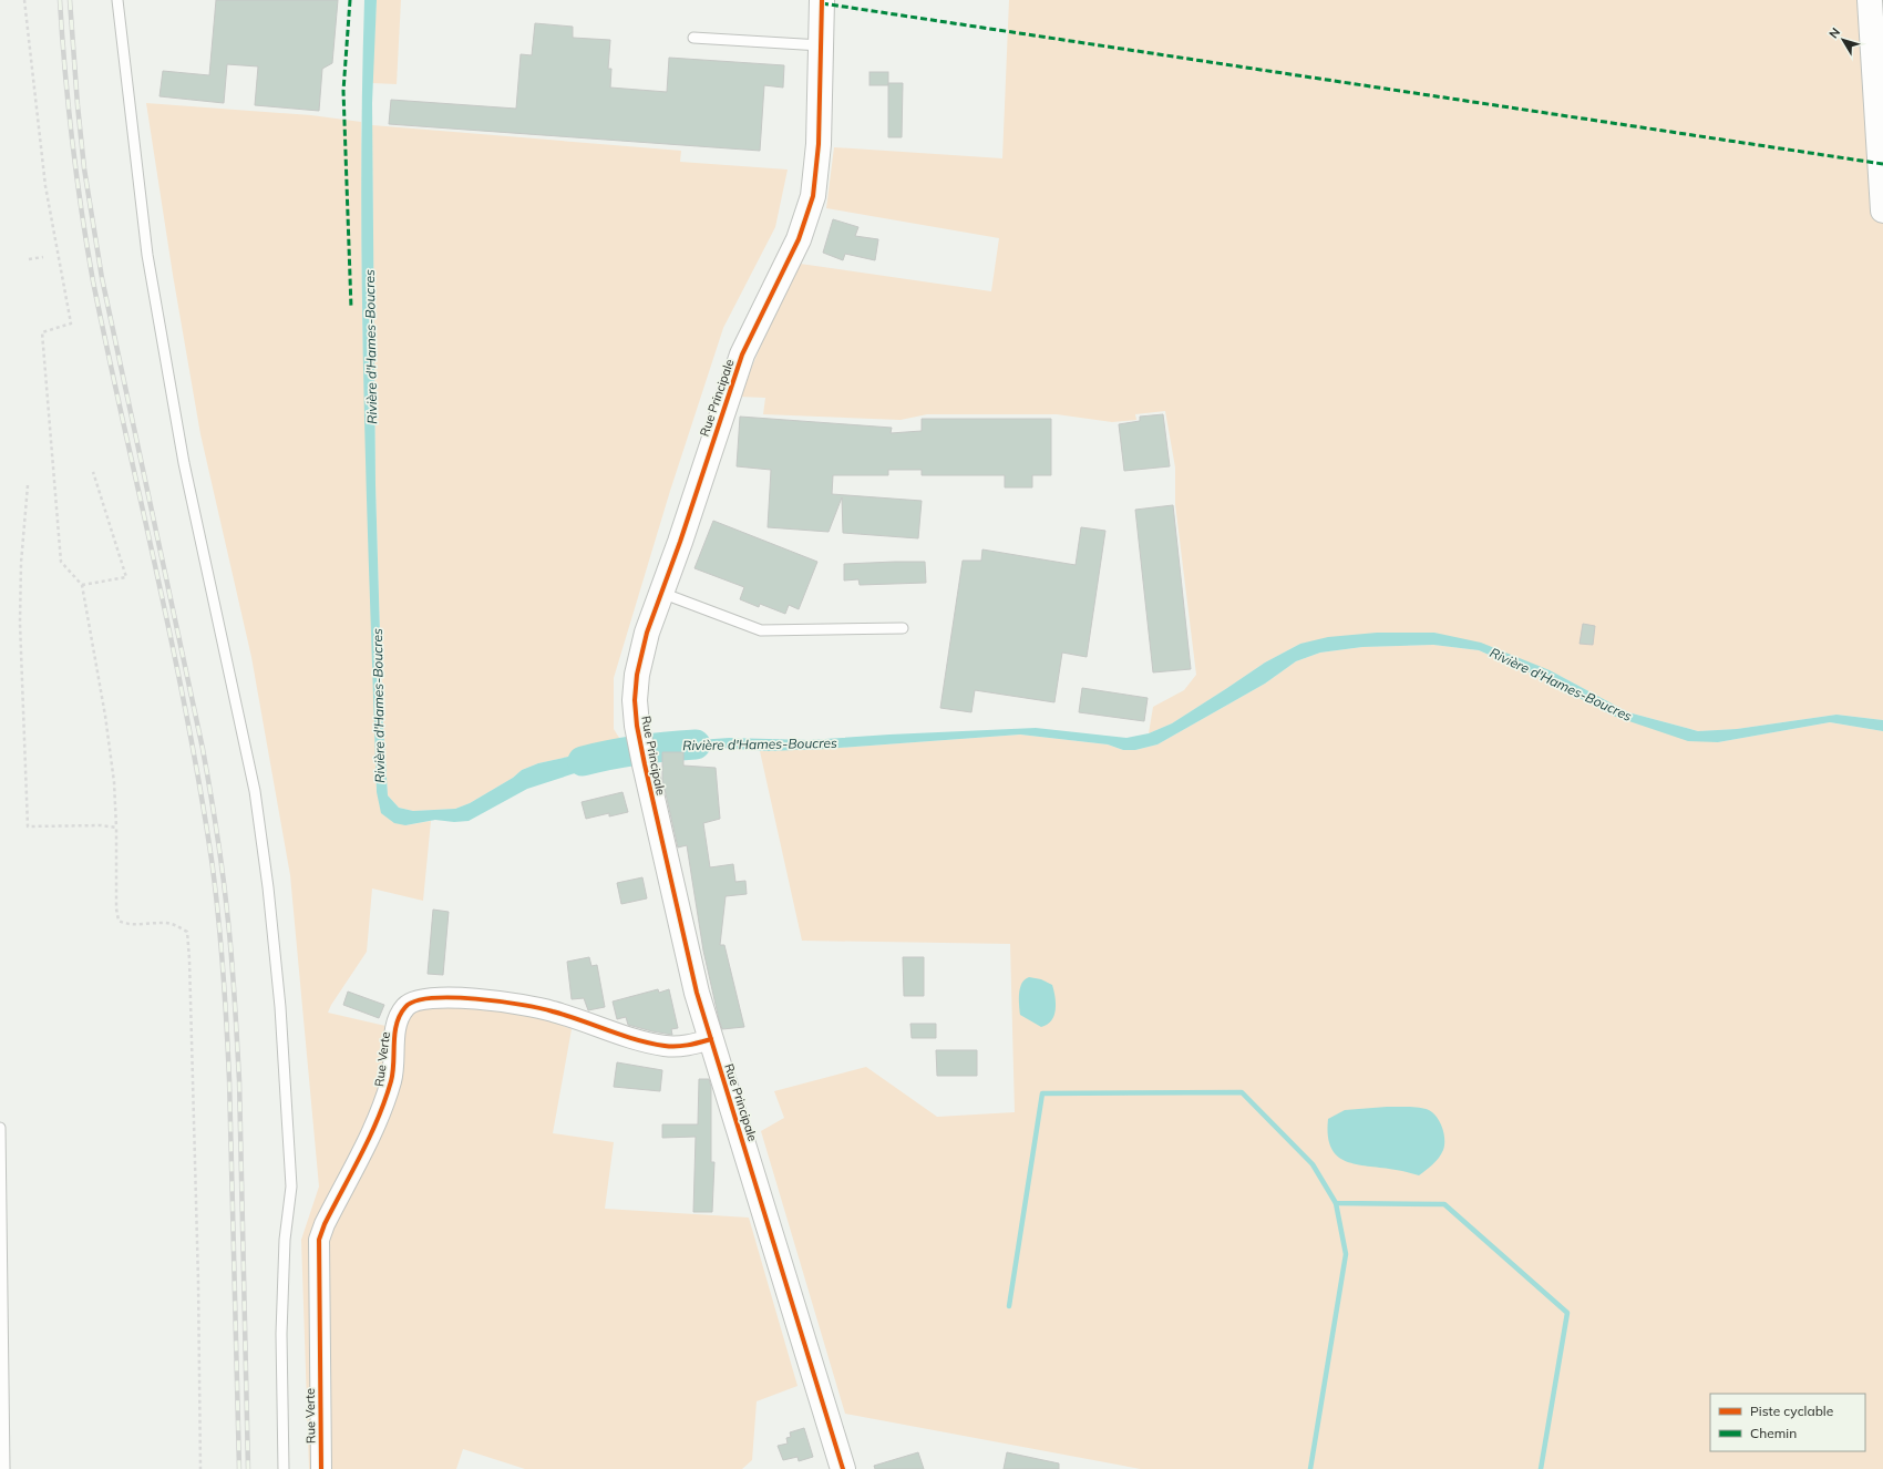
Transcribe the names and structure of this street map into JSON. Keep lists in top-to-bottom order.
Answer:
{
  "streets": {
    "street": ["Rue Principale", "Rue Verte"]
  },
  "crossings": [
    ["Rue Principale", "Rue Verte"]
  ],
  "water": ["Rivière d'Hames-Boucres"],
  "legend": ["Piste cyclable", "Chemin"],
  "north": "top left"
}
